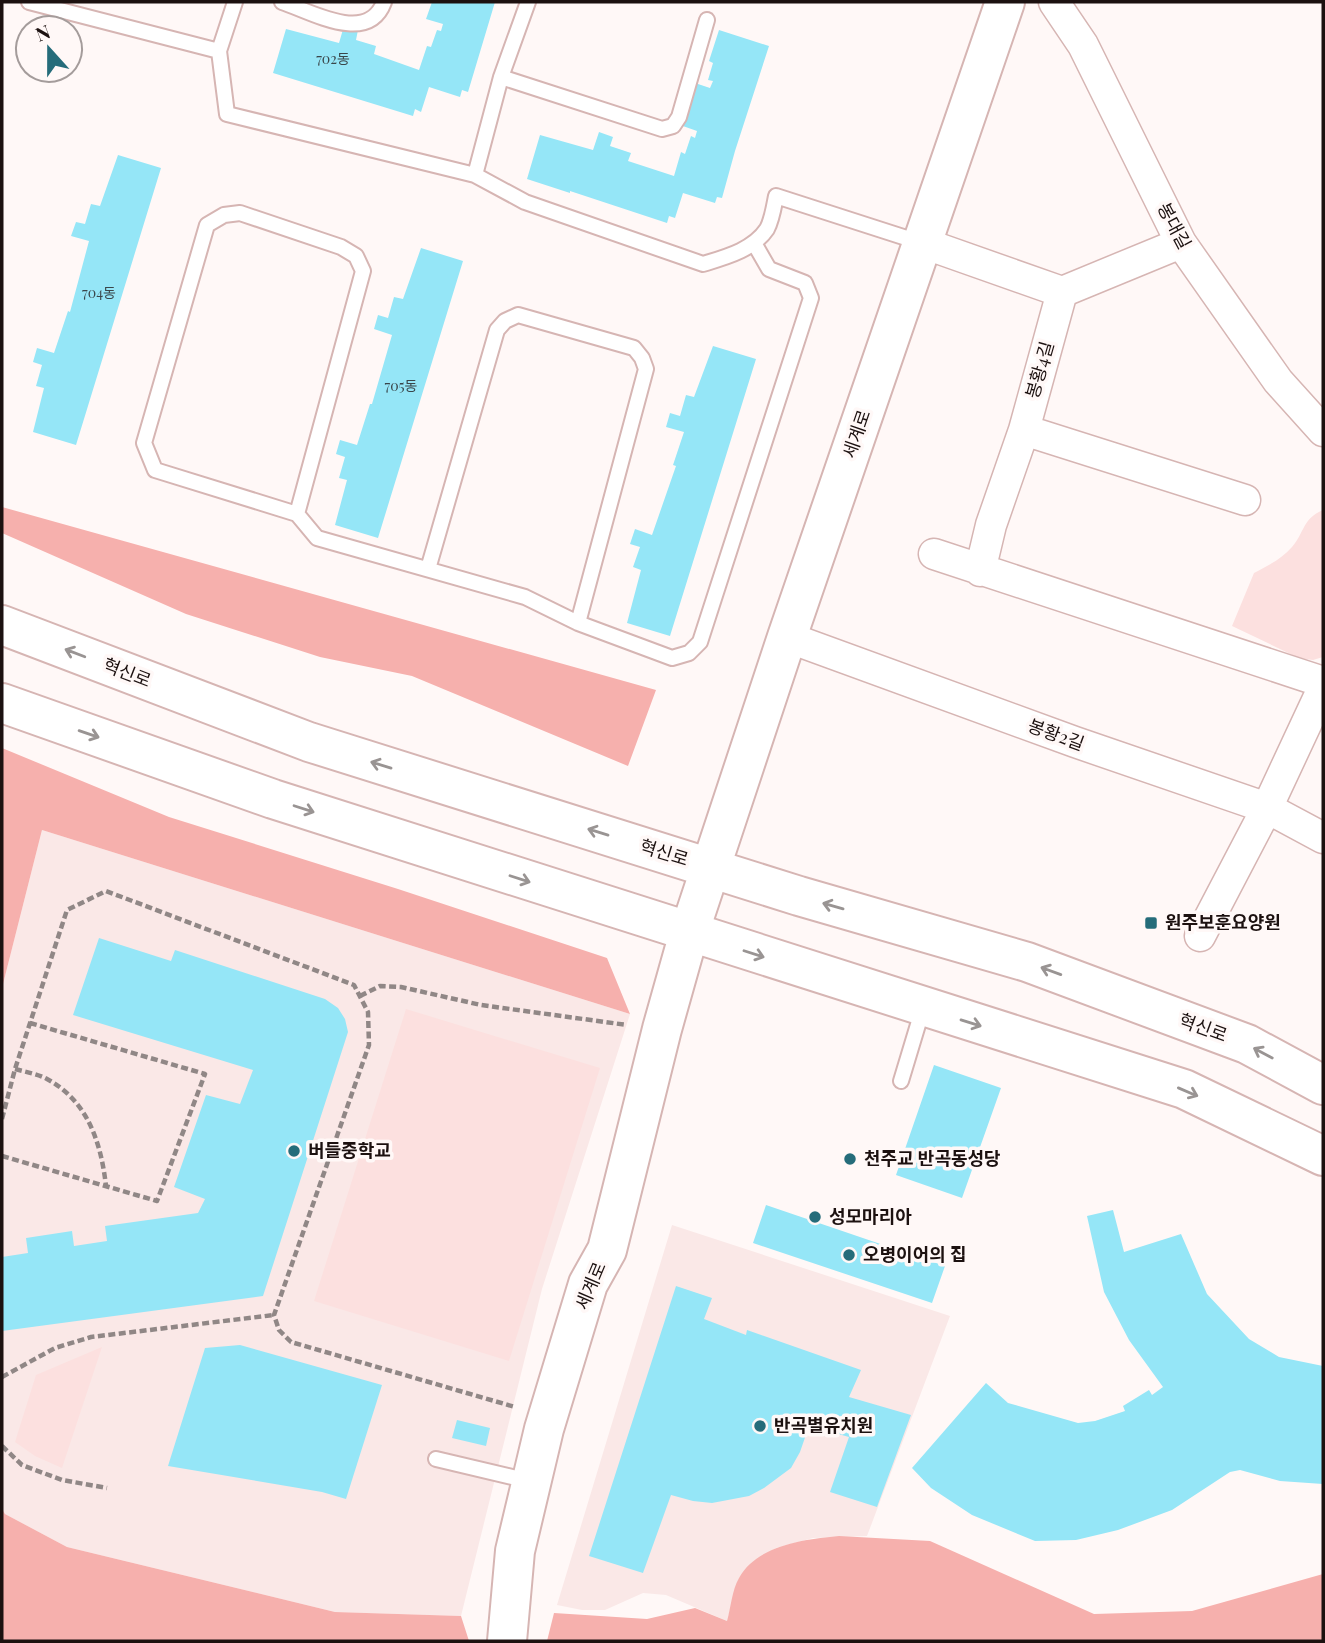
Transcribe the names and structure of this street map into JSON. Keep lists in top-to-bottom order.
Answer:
{
  "streets": {
    "street": [
      "봉대길",
      "봉황4길",
      "세계로",
      "혁신로",
      "봉황2길"
    ]
  },
  "crossings": [
    ["세계로", "혁신로"],
    ["세계로", "봉황2길"]
  ],
  "places": {
    "transit": ["원주보훈요양원"],
    "other": [
      "버들중학교",
      "천주교 반곡동성당",
      "성모마리아",
      "오병이어의 집",
      "반곡별유치원"
    ]
  },
  "house_numbers": ["702동", "704동", "705동"],
  "north": "top"
}
